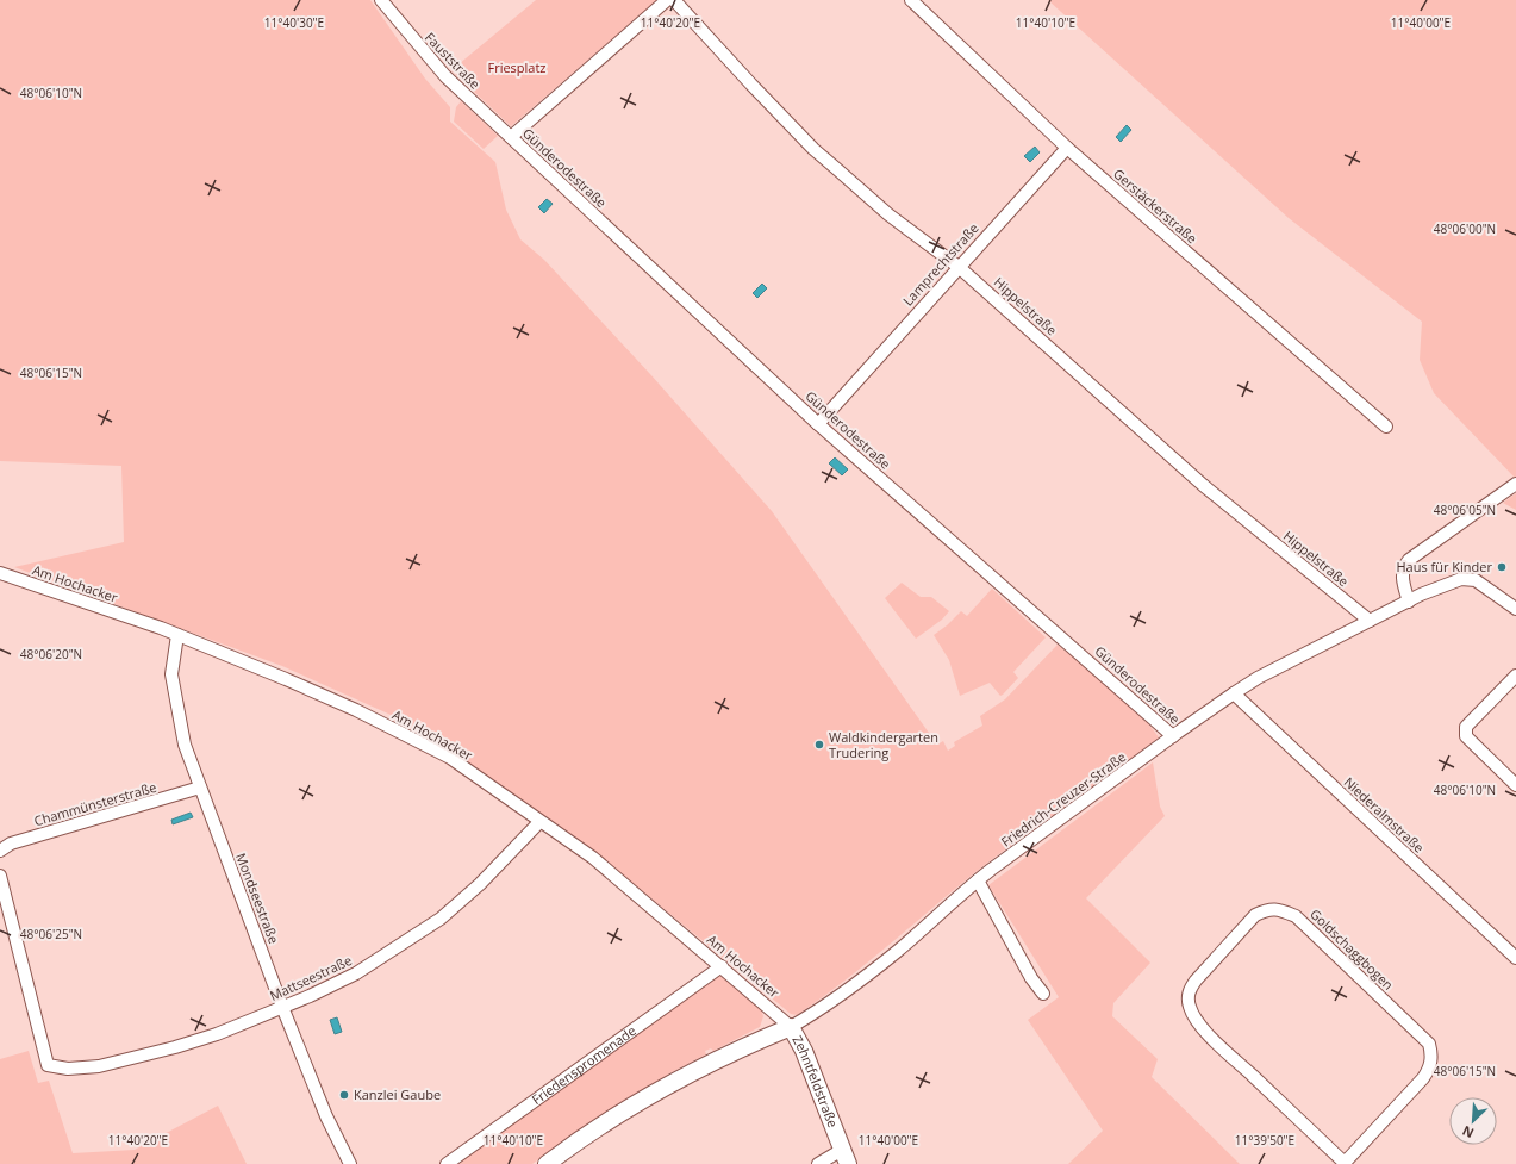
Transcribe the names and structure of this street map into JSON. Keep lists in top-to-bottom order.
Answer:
{
  "streets": {
    "street": [
      "Fauststraße",
      "Günderodestraße",
      "Gerstäckerstraße",
      "Lamprechtstraße",
      "Hippelstraße",
      "Am Hochacker",
      "Friedrich-Creuzer-Straße",
      "Chammünsterstraße",
      "Niederalmstraße",
      "Mondseestraße",
      "Goldschaggbogen",
      "Mattseestraße",
      "Friedenspromenade",
      "Zehntfeldstraße"
    ]
  },
  "crossings": [
    ["Fauststraße", "Günderodestraße"],
    ["Günderodestraße", "Lamprechtstraße"],
    ["Günderodestraße", "Friedrich-Creuzer-Straße"],
    ["Gerstäckerstraße", "Lamprechtstraße"],
    ["Lamprechtstraße", "Hippelstraße"],
    ["Hippelstraße", "Friedrich-Creuzer-Straße"],
    ["Am Hochacker", "Friedrich-Creuzer-Straße"],
    ["Am Hochacker", "Mondseestraße"],
    ["Am Hochacker", "Mattseestraße"],
    ["Am Hochacker", "Friedenspromenade"],
    ["Am Hochacker", "Zehntfeldstraße"],
    ["Friedrich-Creuzer-Straße", "Niederalmstraße"],
    ["Friedrich-Creuzer-Straße", "Zehntfeldstraße"],
    ["Chammünsterstraße", "Mondseestraße"],
    ["Mondseestraße", "Mattseestraße"]
  ],
  "parks": ["Friesplatz"],
  "places": ["Haus für Kinder", "Waldkindergarten Trudering", "Kanzlei Gaube"],
  "north": "bottom left",
  "coordinates": [
    "11°40'30\"E",
    "11°40'00\"E",
    "11°40'20\"E",
    "11°40'10\"E",
    "48°06'10\"N",
    "48°06'00\"N",
    "48°06'15\"N",
    "48°06'05\"N",
    "48°06'20\"N",
    "48°06'25\"N",
    "11°39'50\"E"
  ]
}
